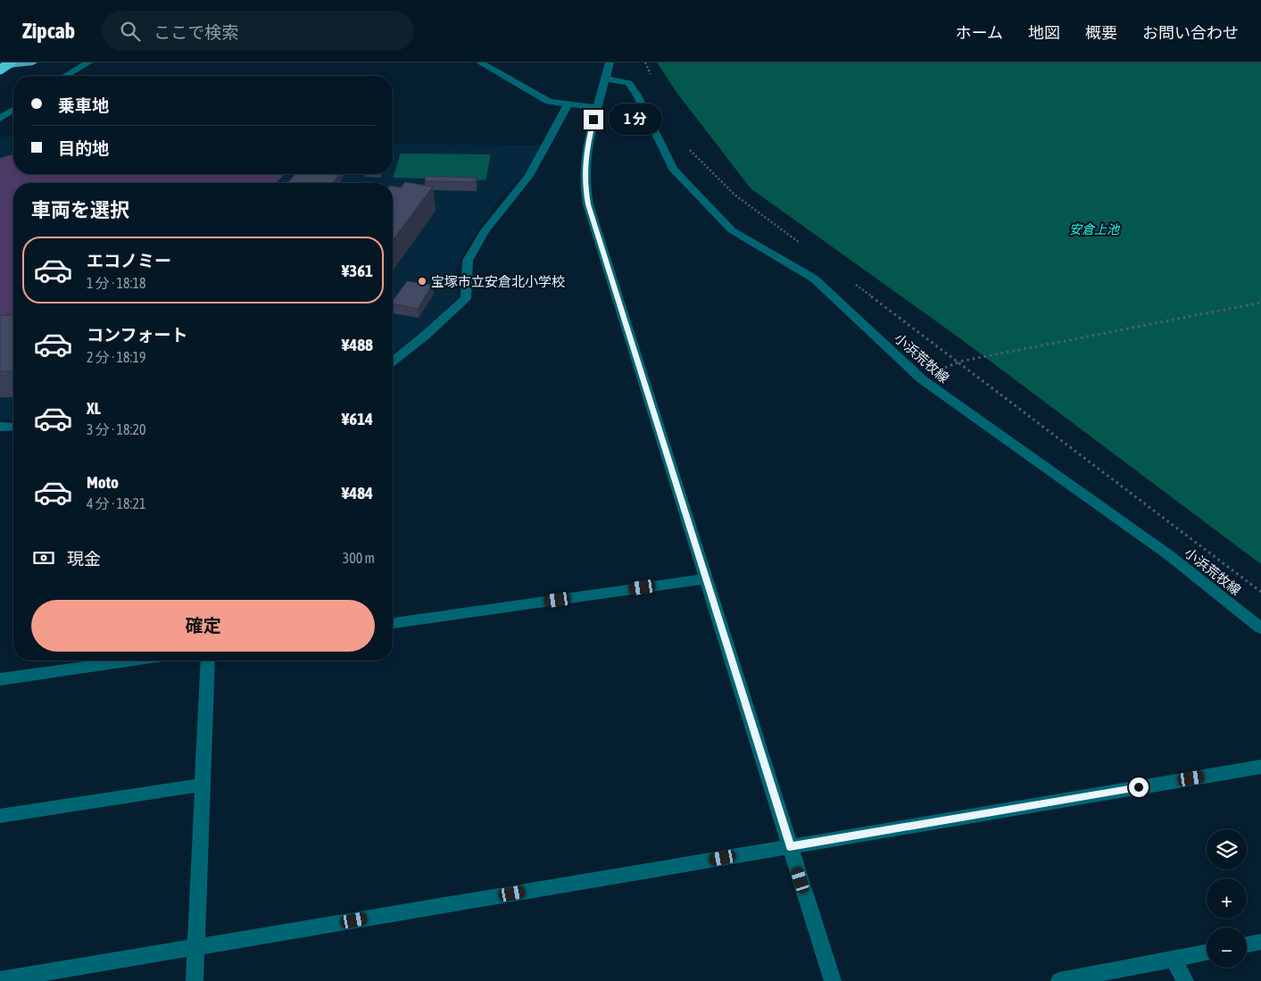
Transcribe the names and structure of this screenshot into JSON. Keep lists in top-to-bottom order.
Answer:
{
  "streets": {
    "street": ["小浜荒牧線"]
  },
  "water": ["安倉上池"],
  "places": ["宝塚市立安倉北小学校"],
  "page": {
    "header": "Zipcab",
    "search": "ここで検索",
    "nav": [
      "ホーム",
      "地図",
      "概要",
      "お問い合わせ"
    ],
    "banner": ["乗車地", "目的地"],
    "bubble": "1 分",
    "heading": "車両を選択",
    "list": [
      {
        "name": "エコノミー",
        "note": "1 分 · 18:18",
        "value": "¥361"
      },
      {
        "name": "コンフォート",
        "note": "2 分 · 18:19",
        "value": "¥488"
      },
      {
        "name": "XL",
        "note": "3 分 · 18:20",
        "value": "¥614"
      },
      {
        "name": "Moto",
        "note": "4 分 · 18:21",
        "value": "¥484"
      }
    ],
    "pay": ["現金", "300 m"],
    "buttons": "確定",
    "map_buttons": ["+", "−"]
  }
}
